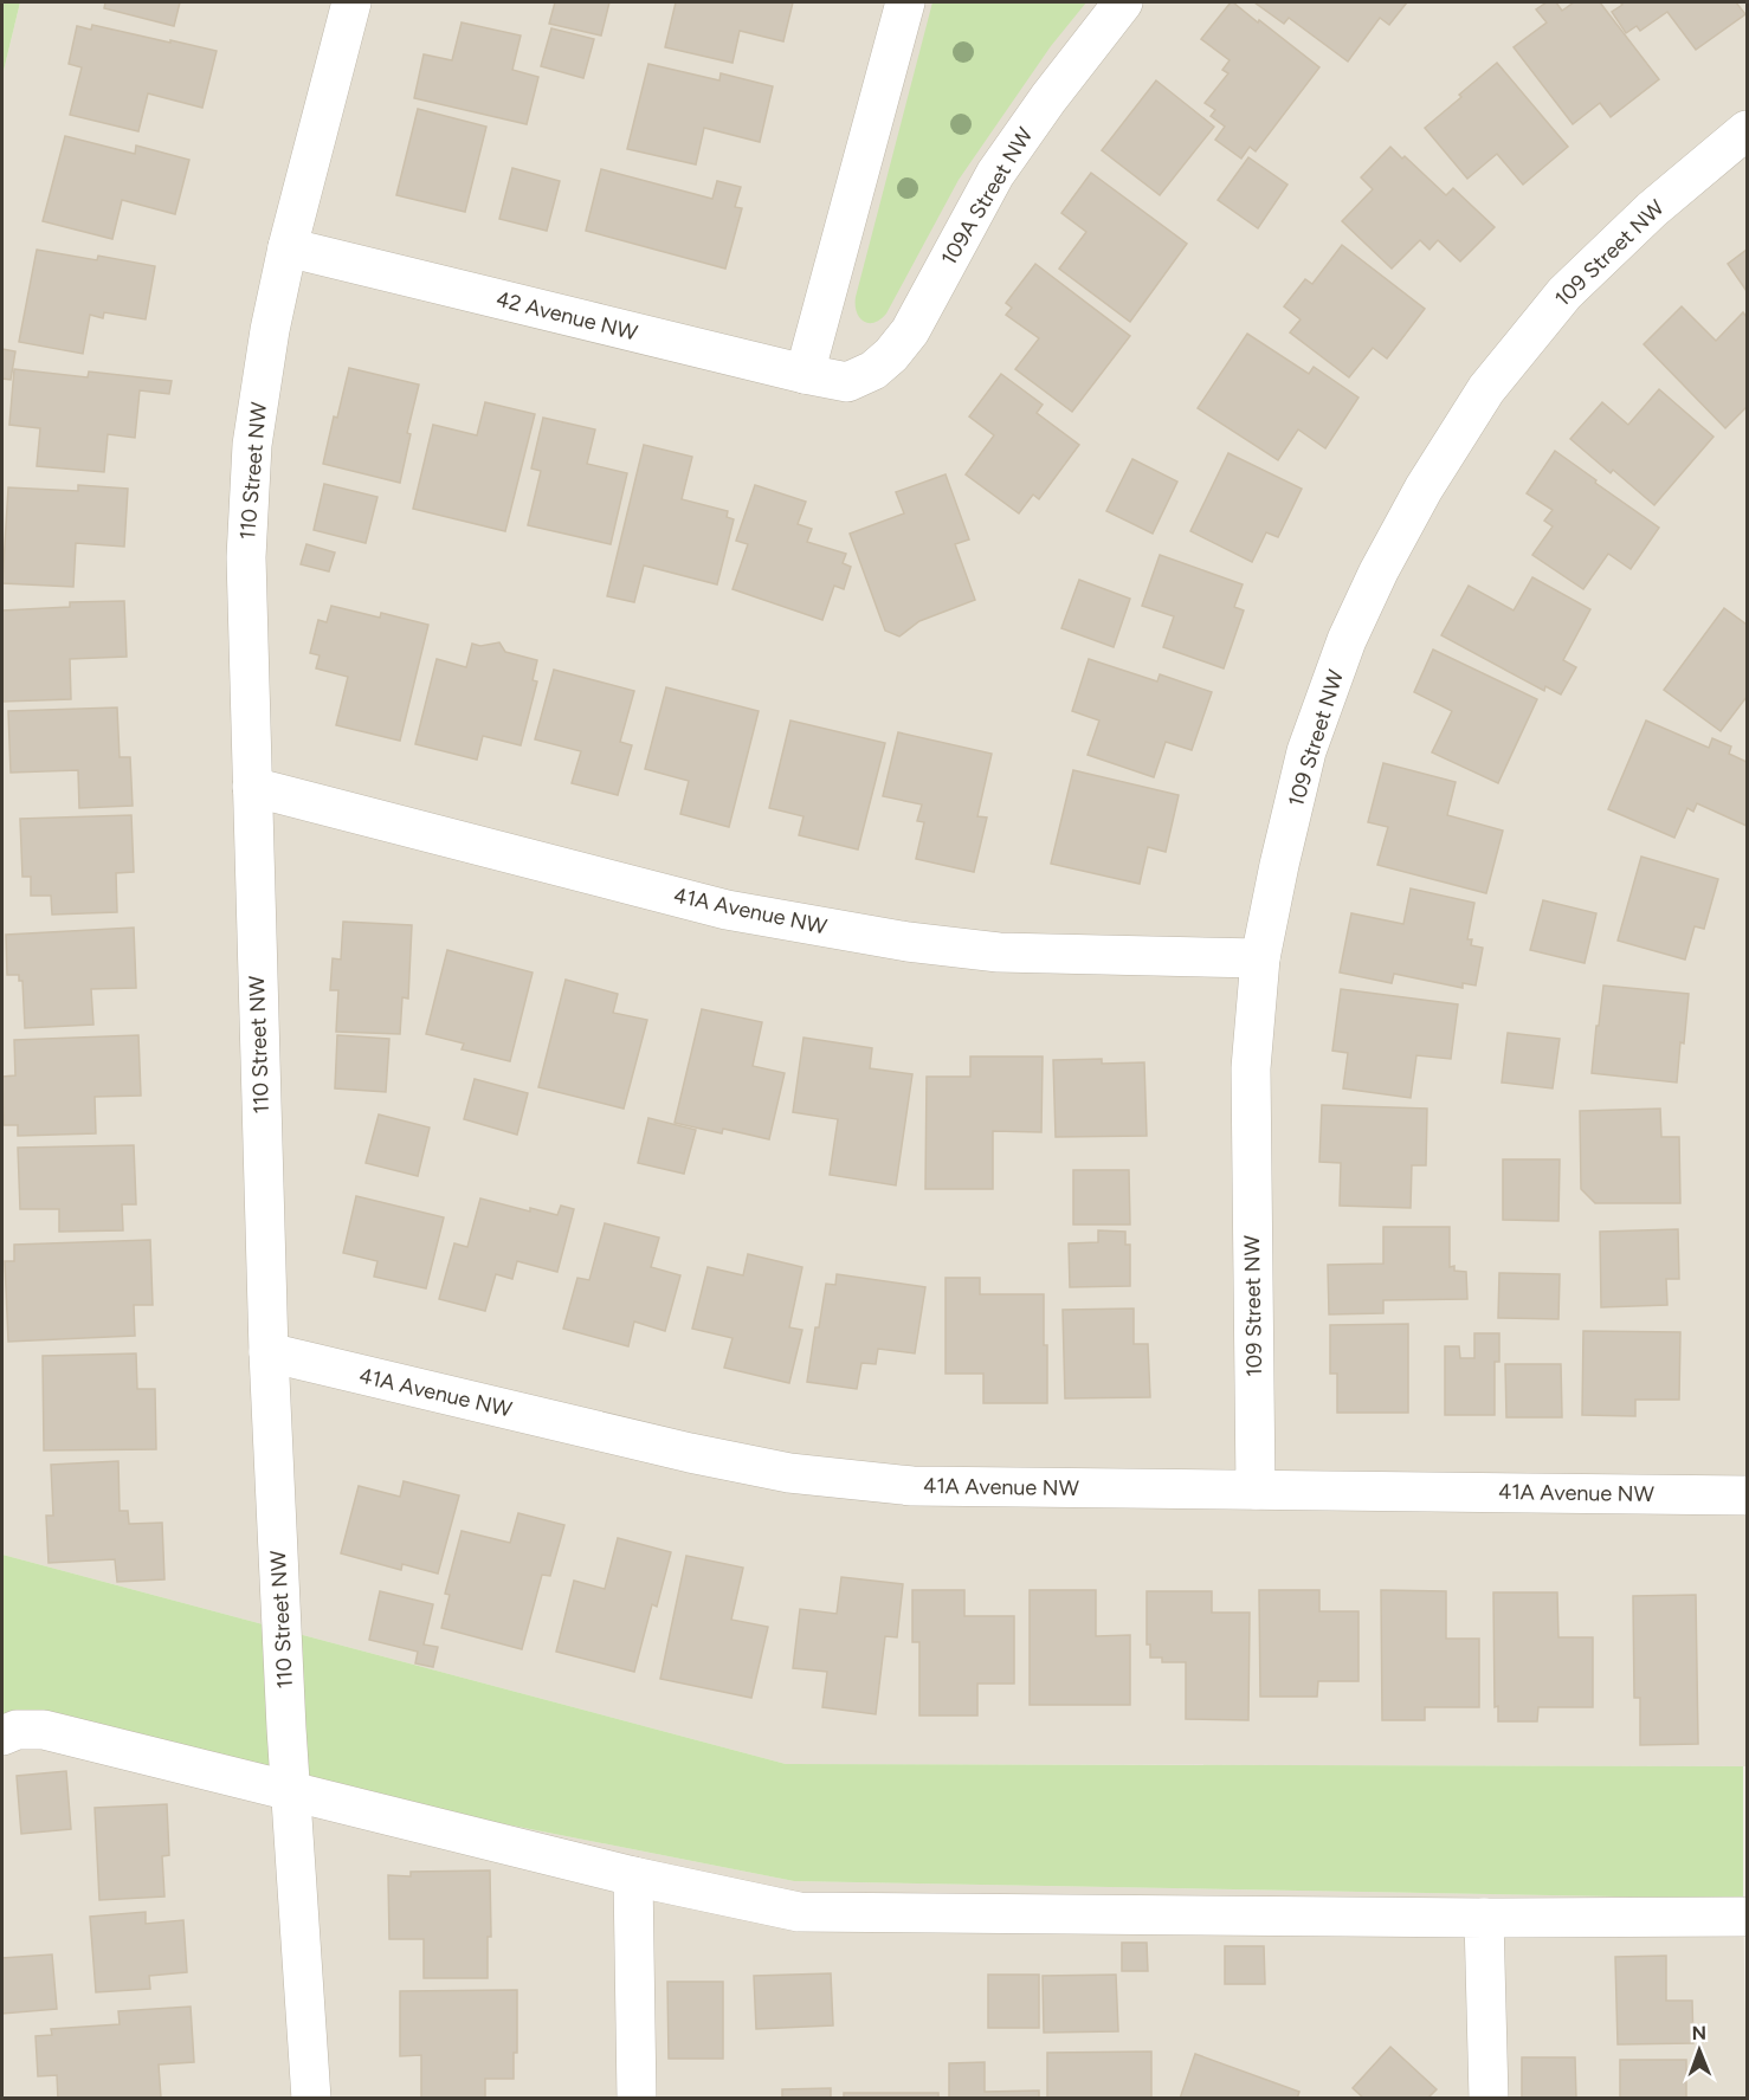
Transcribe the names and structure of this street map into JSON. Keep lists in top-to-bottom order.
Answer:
{
  "streets": {
    "street": [
      "109A Street NW",
      "109 Street NW",
      "42 Avenue NW",
      "110 Street NW",
      "41A Avenue NW"
    ]
  },
  "crossings": [
    ["109A Street NW", "42 Avenue NW"],
    ["109 Street NW", "41A Avenue NW"],
    ["42 Avenue NW", "110 Street NW"],
    ["110 Street NW", "41A Avenue NW"]
  ],
  "north": "top"
}
